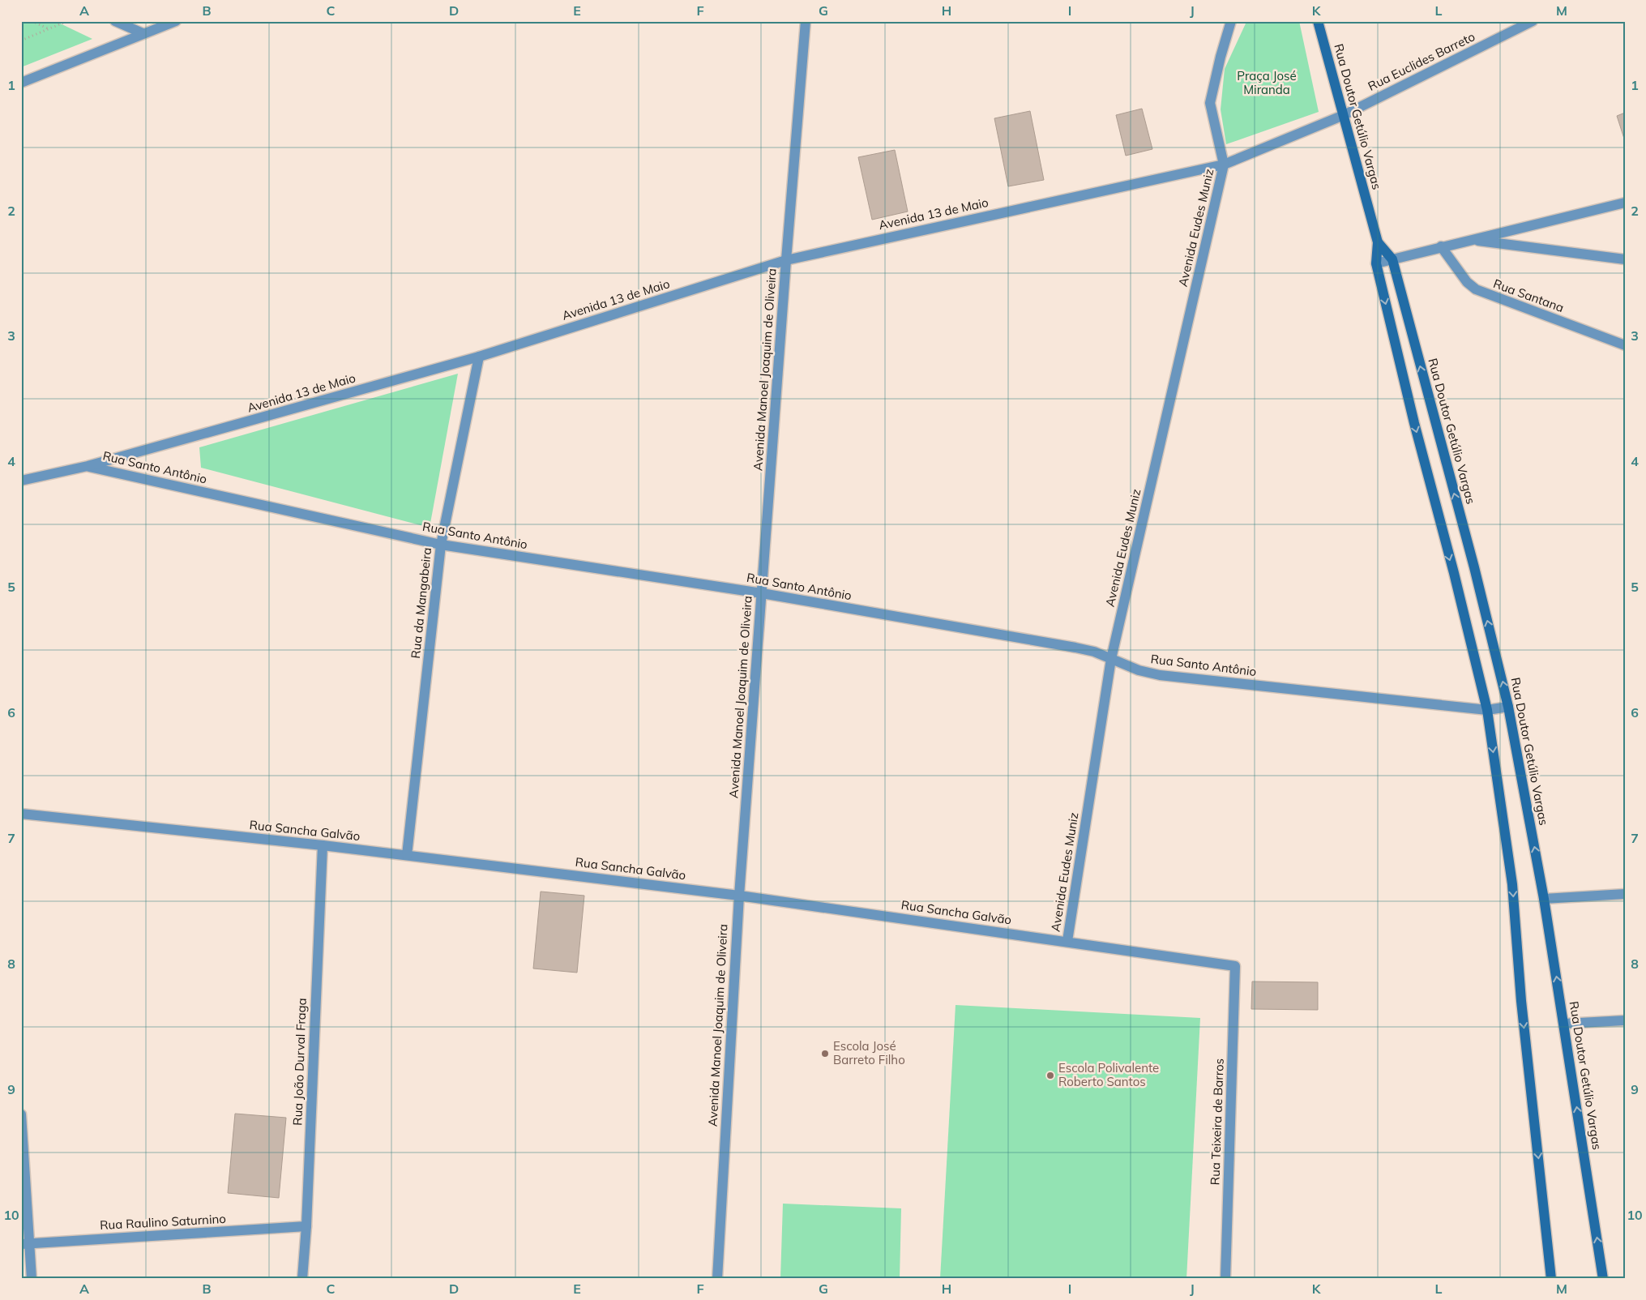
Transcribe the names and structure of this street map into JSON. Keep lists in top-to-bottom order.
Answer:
{
  "streets": {
    "main road": ["Rua Doutor Getúlio Vargas"],
    "street": [
      "Rua Euclides Barreto",
      "Avenida 13 de Maio",
      "Avenida Eudes Muniz",
      "Rua Santana",
      "Avenida Manoel Joaquim de Oliveira",
      "Rua Santo Antônio",
      "Rua da Mangabeira",
      "Rua Sancha Galvão",
      "Rua João Durval Fraga",
      "Rua Teixeira de Barros",
      "Rua Raulino Saturnino"
    ]
  },
  "crossings": [
    ["Rua Euclides Barreto", "Rua Doutor Getúlio Vargas"],
    ["Rua Doutor Getúlio Vargas", "Rua Santo Antônio"],
    ["Avenida 13 de Maio", "Avenida Eudes Muniz"],
    ["Avenida 13 de Maio", "Avenida Manoel Joaquim de Oliveira"],
    ["Avenida 13 de Maio", "Rua Santo Antônio"],
    ["Avenida 13 de Maio", "Rua da Mangabeira"],
    ["Avenida Eudes Muniz", "Rua Santo Antônio"],
    ["Avenida Eudes Muniz", "Rua Sancha Galvão"],
    ["Avenida Manoel Joaquim de Oliveira", "Rua Santo Antônio"],
    ["Avenida Manoel Joaquim de Oliveira", "Rua Sancha Galvão"],
    ["Rua Santo Antônio", "Rua da Mangabeira"],
    ["Rua da Mangabeira", "Rua Sancha Galvão"],
    ["Rua Sancha Galvão", "Rua João Durval Fraga"],
    ["Rua Sancha Galvão", "Rua Teixeira de Barros"],
    ["Rua João Durval Fraga", "Rua Raulino Saturnino"]
  ],
  "parks": ["Praça José Miranda"],
  "places": ["Escola José Barreto Filho", "Escola Polivalente Roberto Santos"],
  "grid": {
    "columns": [
      "A",
      "B",
      "C",
      "D",
      "E",
      "F",
      "G",
      "H",
      "I",
      "J",
      "K",
      "L",
      "M"
    ],
    "rows": [
      "1",
      "2",
      "3",
      "4",
      "5",
      "6",
      "7",
      "8",
      "9",
      "10"
    ]
  }
}
